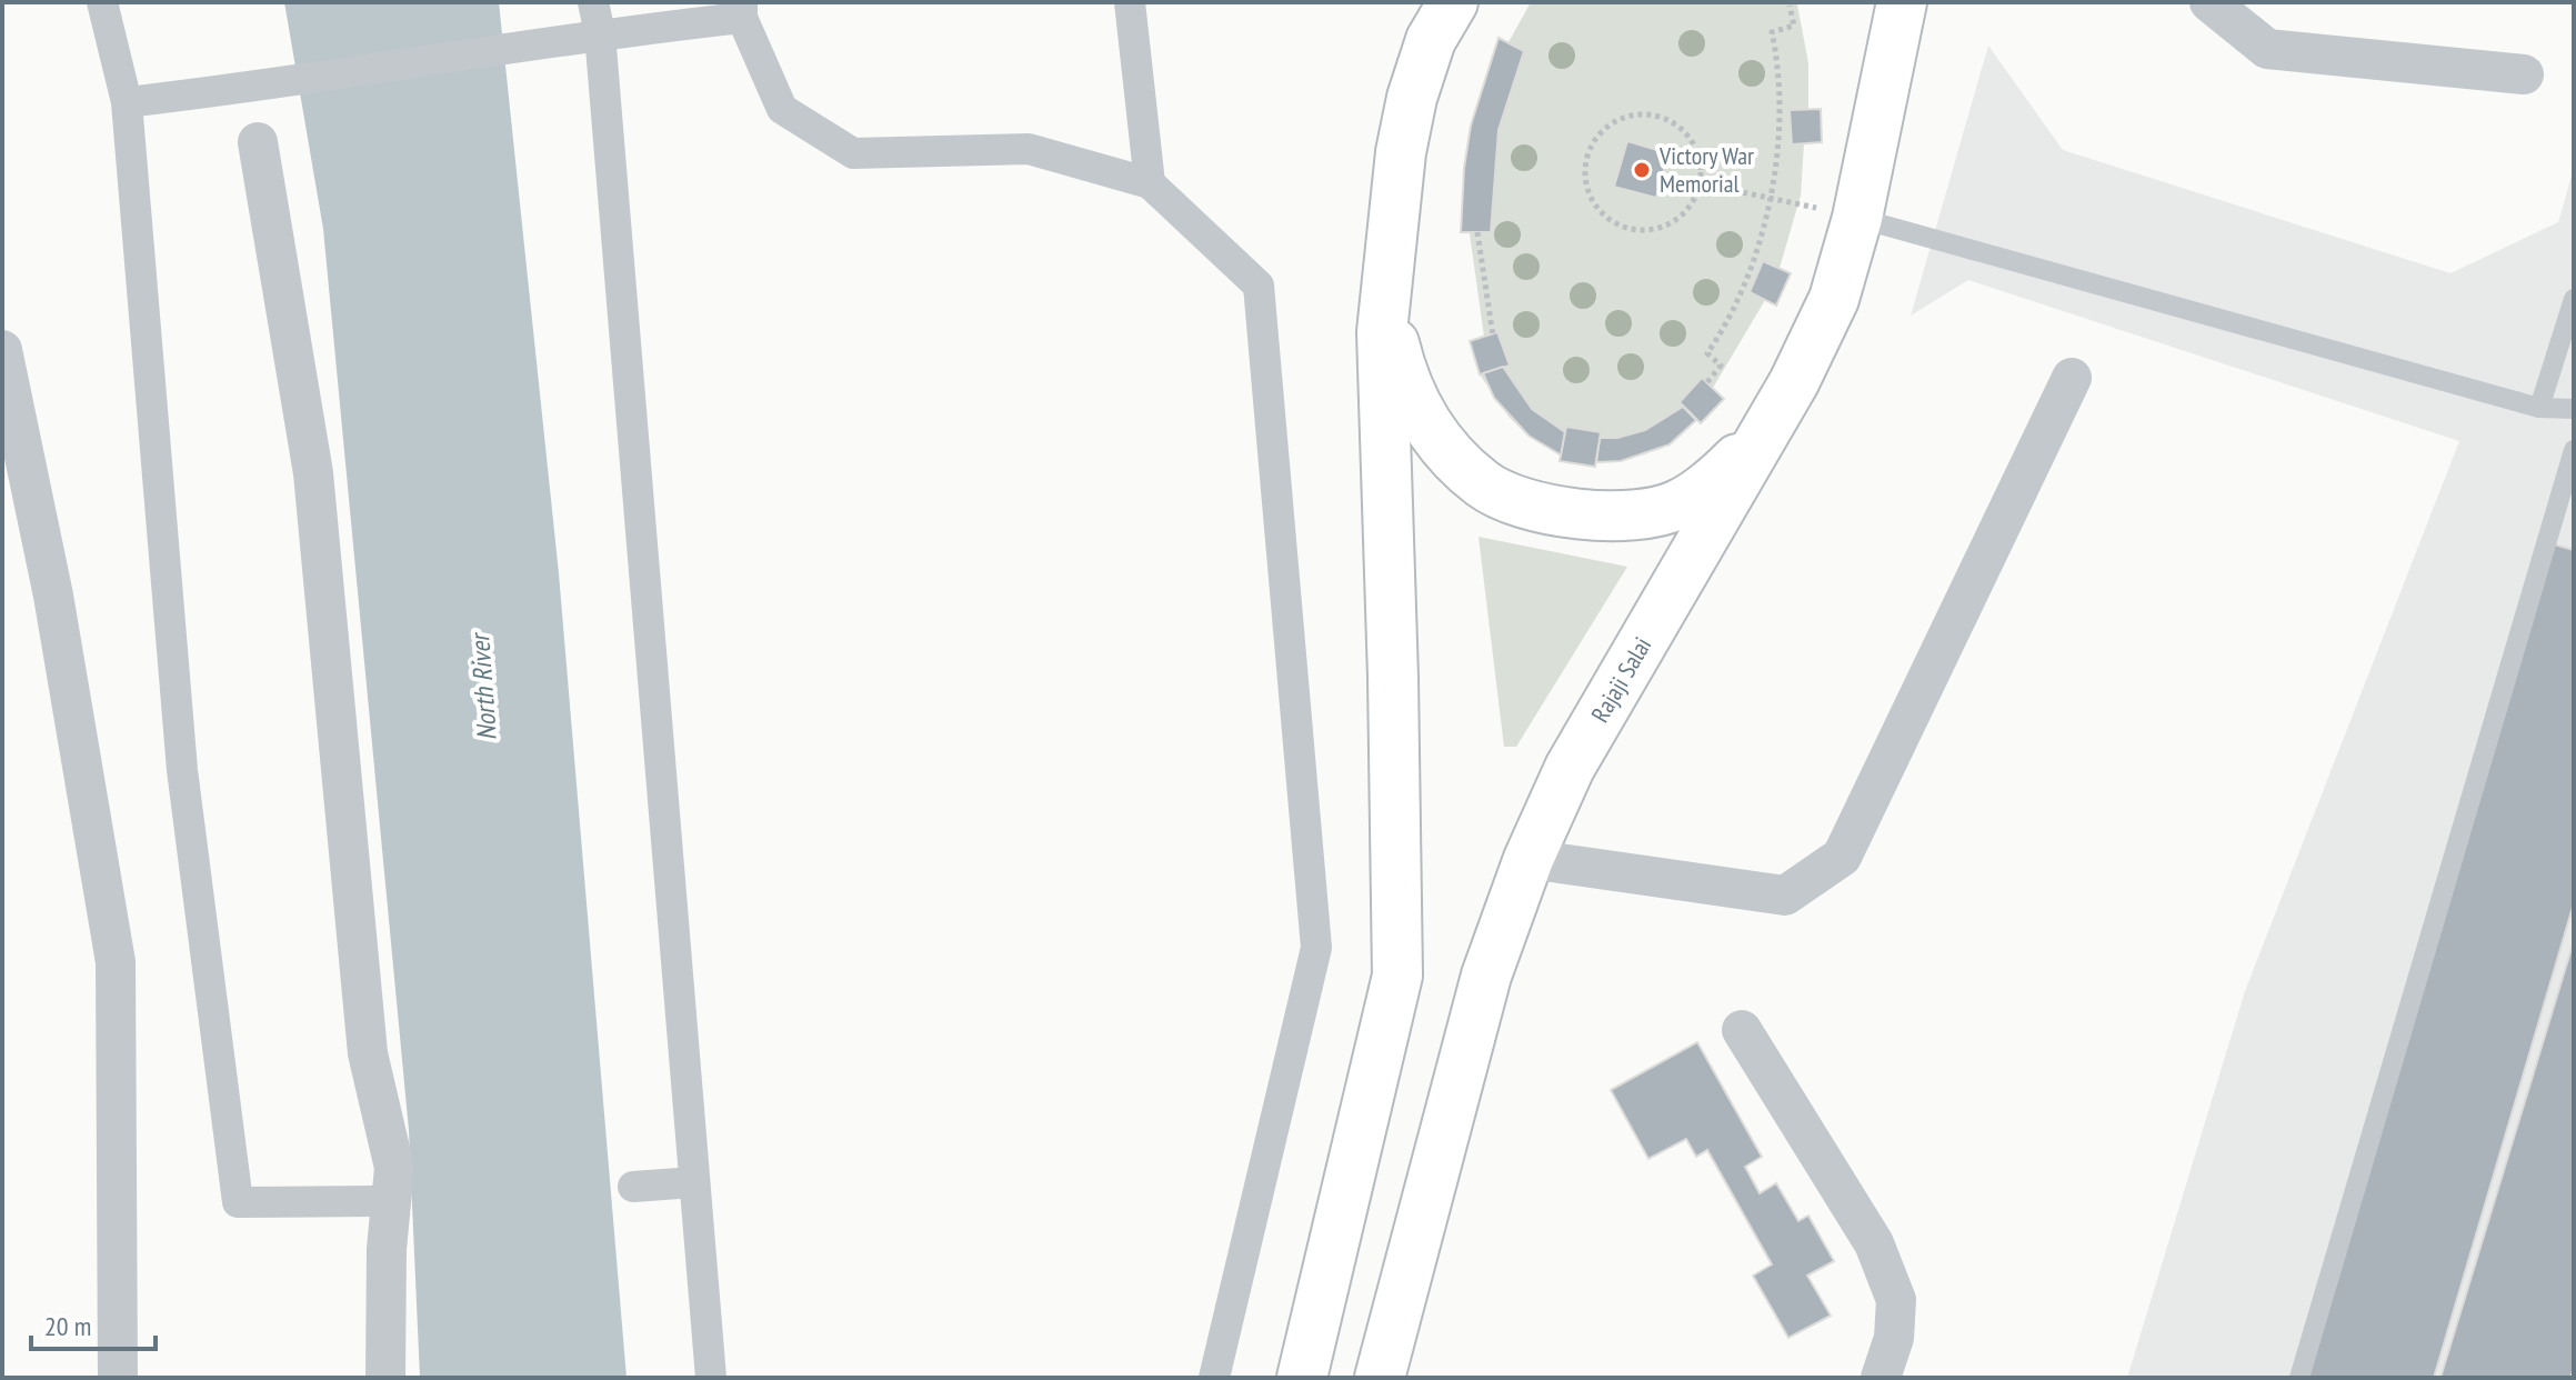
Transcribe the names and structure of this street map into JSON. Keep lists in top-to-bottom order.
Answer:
{
  "streets": {
    "main road": ["Rajaji Salai"]
  },
  "water": ["North River"],
  "places": ["Victory War Memorial"],
  "scale_bar": "20 m"
}
